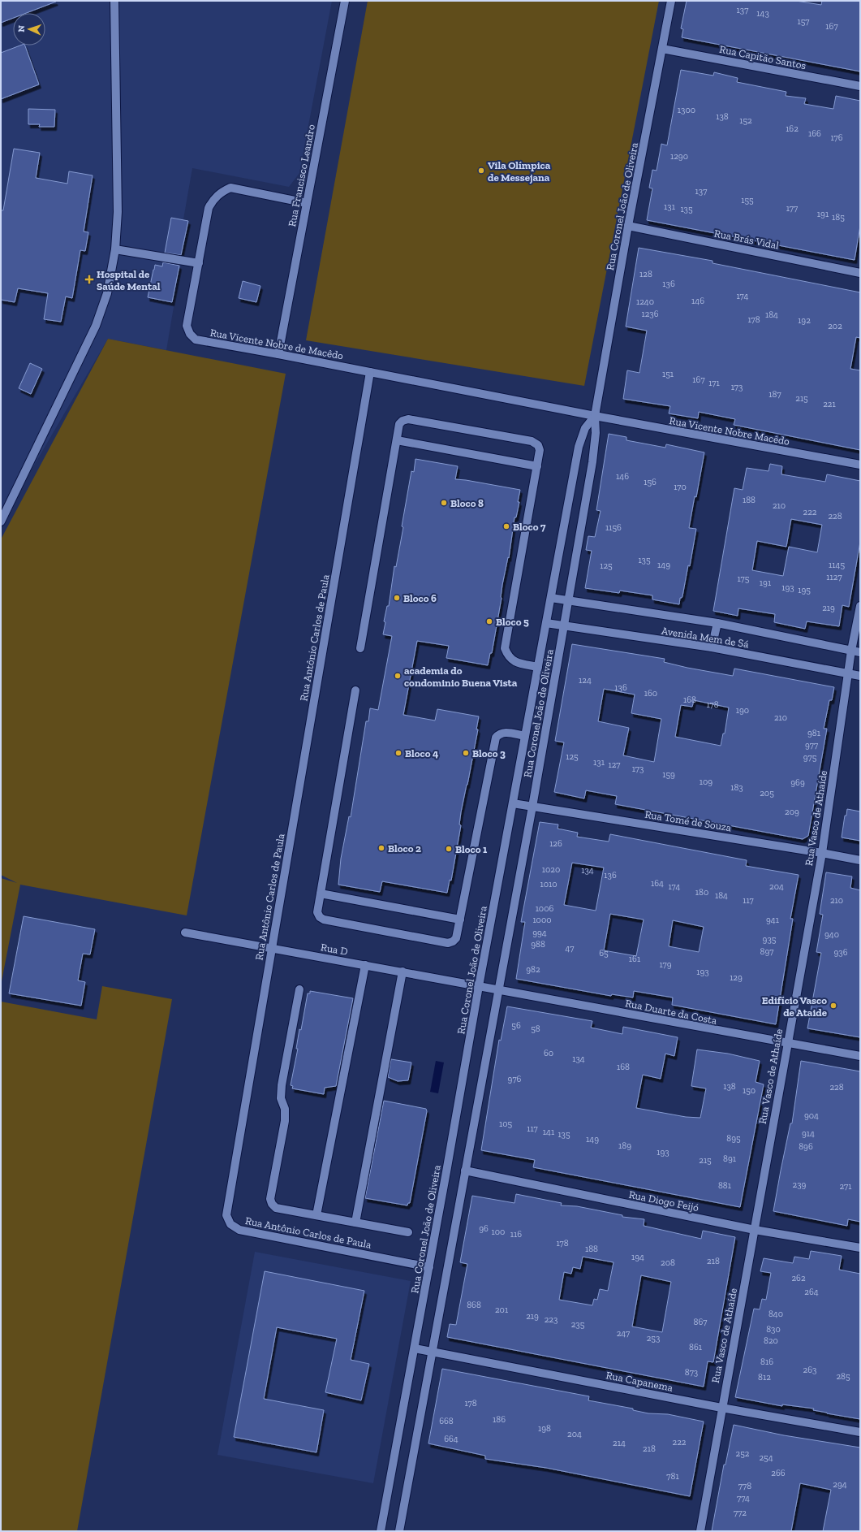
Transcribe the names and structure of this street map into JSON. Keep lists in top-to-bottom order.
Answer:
{
  "streets": {
    "street": [
      "Rua Capitão Santos",
      "Rua Francisco Leandro",
      "Rua Coronel João de Oliveira",
      "Rua Brás Vidal",
      "Rua Vicente Nobre de Macêdo",
      "Rua Vicente Nobre Macêdo",
      "Avenida Mem de Sá",
      "Rua Antônio Carlos de Paula",
      "Rua Vasco de Athaíde",
      "Rua Tomé de Souza",
      "Rua D",
      "Rua Duarte da Costa",
      "Rua Diogo Feijó",
      "Rua Capanema"
    ]
  },
  "crossings": [
    ["Rua Capitão Santos", "Rua Coronel João de Oliveira"],
    ["Rua Francisco Leandro", "Rua Vicente Nobre de Macêdo"],
    ["Rua Coronel João de Oliveira", "Rua Brás Vidal"],
    ["Rua Coronel João de Oliveira", "Rua Vicente Nobre de Macêdo"],
    ["Rua Coronel João de Oliveira", "Rua Vicente Nobre Macêdo"],
    ["Rua Coronel João de Oliveira", "Avenida Mem de Sá"],
    ["Rua Coronel João de Oliveira", "Rua Antônio Carlos de Paula"],
    ["Rua Coronel João de Oliveira", "Rua Tomé de Souza"],
    ["Rua Coronel João de Oliveira", "Rua D"],
    ["Rua Coronel João de Oliveira", "Rua Duarte da Costa"],
    ["Rua Coronel João de Oliveira", "Rua Diogo Feijó"],
    ["Rua Coronel João de Oliveira", "Rua Capanema"],
    ["Rua Vicente Nobre de Macêdo", "Rua Vicente Nobre Macêdo"],
    ["Rua Vicente Nobre de Macêdo", "Rua Antônio Carlos de Paula"],
    ["Avenida Mem de Sá", "Rua Vasco de Athaíde"],
    ["Rua Antônio Carlos de Paula", "Rua D"],
    ["Rua Vasco de Athaíde", "Rua Tomé de Souza"],
    ["Rua Vasco de Athaíde", "Rua Duarte da Costa"],
    ["Rua Vasco de Athaíde", "Rua Diogo Feijó"],
    ["Rua Vasco de Athaíde", "Rua Capanema"],
    ["Rua D", "Rua Duarte da Costa"]
  ],
  "places": {
    "other": [
      "Vila Olímpica de Messejana",
      "Bloco 8",
      "Bloco 7",
      "Bloco 6",
      "Bloco 5",
      "academia do condominio Buena Vista",
      "Bloco 4",
      "Bloco 3",
      "Bloco 2",
      "Bloco 1",
      "Edifício Vasco de Ataide"
    ],
    "health": ["Hospital de Saúde Mental"]
  },
  "house_numbers": [
    "137",
    "143",
    "157",
    "167",
    "1300",
    "138",
    "152",
    "162",
    "166",
    "176",
    "1290",
    "137",
    "155",
    "131",
    "177",
    "135",
    "191",
    "185",
    "128",
    "136",
    "174",
    "146",
    "1240",
    "1236",
    "184",
    "178",
    "192",
    "202",
    "151",
    "167",
    "171",
    "173",
    "187",
    "215",
    "221",
    "146",
    "156",
    "170",
    "188",
    "210",
    "222",
    "228",
    "1156",
    "135",
    "149",
    "1145",
    "125",
    "1127",
    "175",
    "191",
    "193",
    "195",
    "219",
    "124",
    "136",
    "160",
    "168",
    "178",
    "190",
    "210",
    "981",
    "977",
    "125",
    "975",
    "131",
    "127",
    "173",
    "159",
    "109",
    "969",
    "183",
    "205",
    "209",
    "126",
    "1020",
    "134",
    "136",
    "164",
    "1010",
    "174",
    "204",
    "180",
    "184",
    "117",
    "210",
    "1006",
    "1000",
    "941",
    "994",
    "940",
    "935",
    "988",
    "47",
    "897",
    "936",
    "65",
    "161",
    "179",
    "982",
    "193",
    "129",
    "56",
    "58",
    "60",
    "134",
    "168",
    "976",
    "138",
    "228",
    "150",
    "904",
    "105",
    "117",
    "141",
    "914",
    "135",
    "895",
    "149",
    "189",
    "896",
    "193",
    "891",
    "215",
    "239",
    "881",
    "271",
    "96",
    "100",
    "116",
    "178",
    "188",
    "194",
    "218",
    "208",
    "262",
    "264",
    "868",
    "201",
    "840",
    "219",
    "223",
    "867",
    "235",
    "830",
    "247",
    "253",
    "820",
    "861",
    "816",
    "263",
    "873",
    "285",
    "812",
    "178",
    "186",
    "668",
    "198",
    "204",
    "664",
    "222",
    "214",
    "218",
    "252",
    "254",
    "266",
    "781",
    "294",
    "778",
    "774",
    "772"
  ],
  "north": "left"
}
